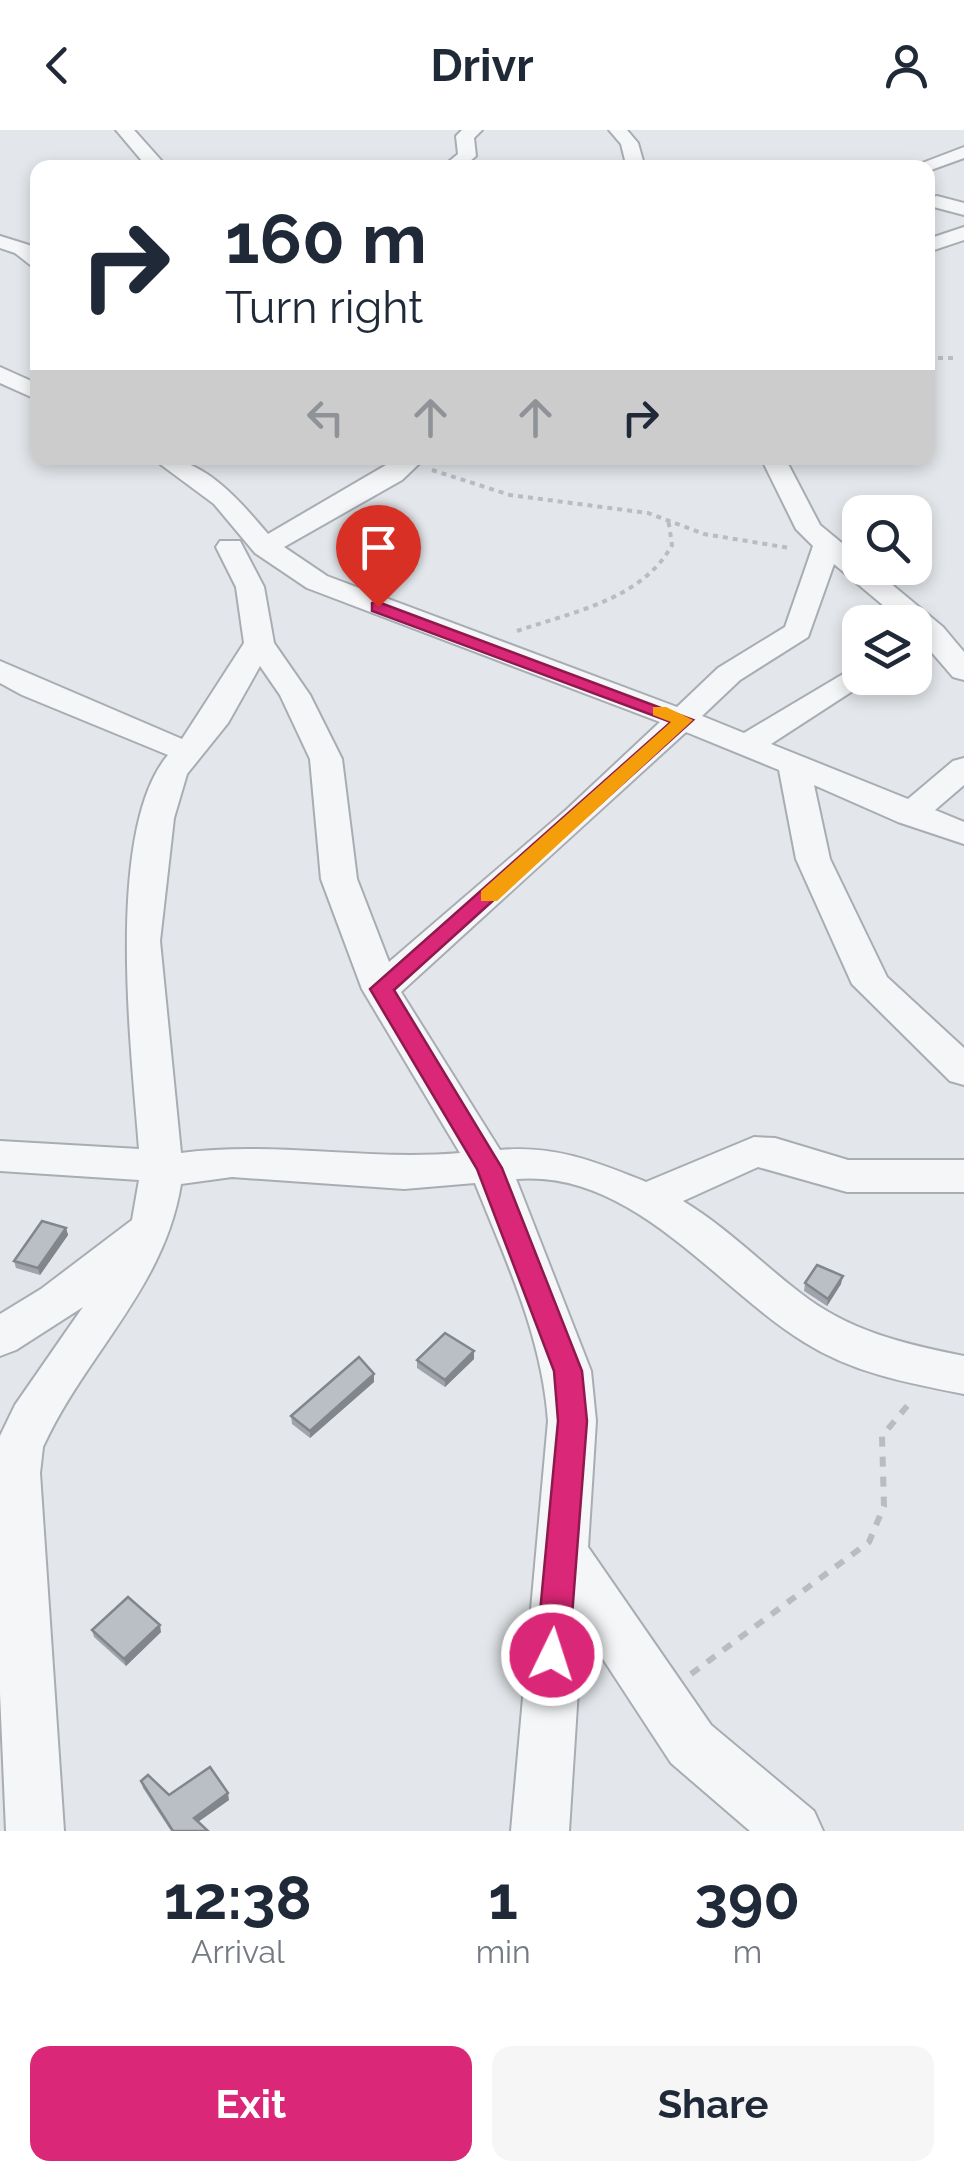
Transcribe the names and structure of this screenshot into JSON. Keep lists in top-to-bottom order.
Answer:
{
  "page": {
    "header": "Drivr",
    "turn": ["160 m", "Turn right"],
    "eta": [
      "12:38",
      "Arrival",
      "1",
      "min",
      "390",
      "m"
    ],
    "buttons": ["Exit", "Share"]
  }
}
